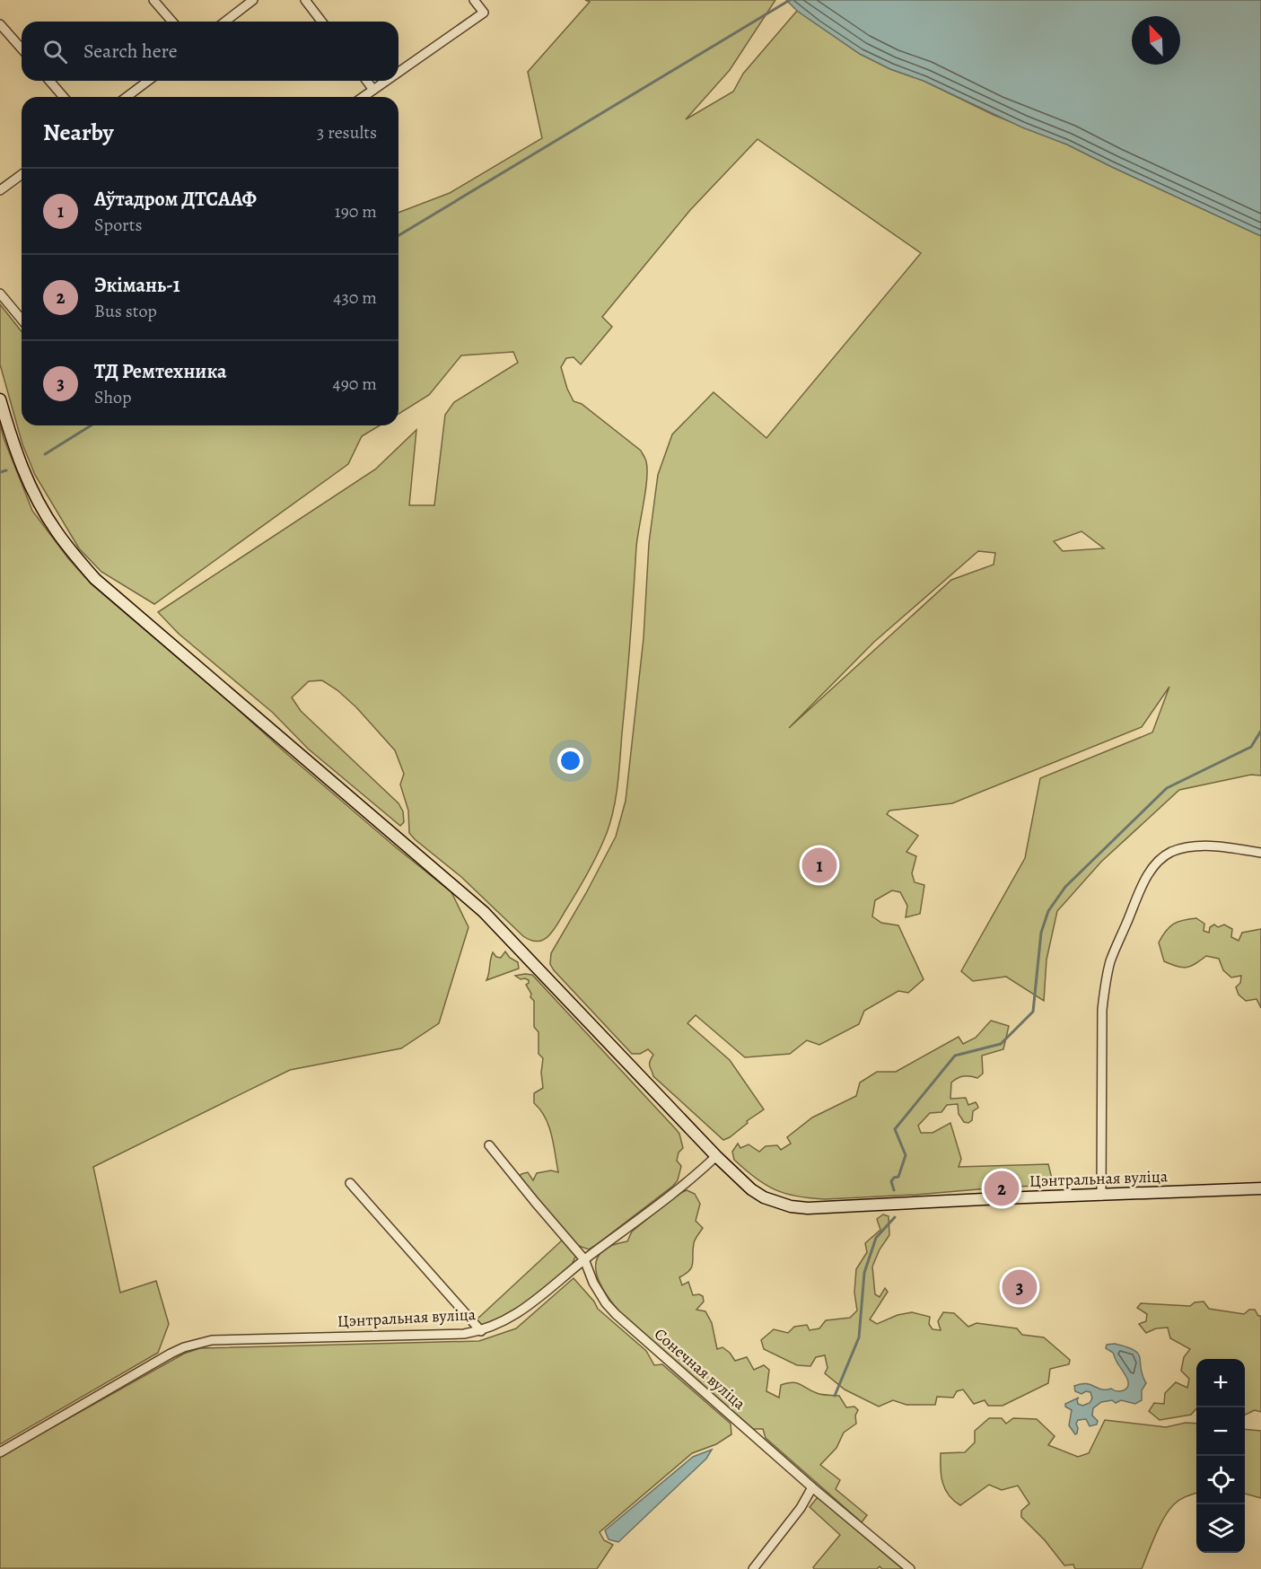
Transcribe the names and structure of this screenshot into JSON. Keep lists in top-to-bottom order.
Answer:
{
  "streets": {
    "main road": ["Цэнтральная вуліца"],
    "street": ["Сонечная вуліца"]
  },
  "crossings": [
    ["Цэнтральная вуліца", "Сонечная вуліца"]
  ],
  "north": "top left",
  "page": {
    "search": "Search here",
    "heading": ["Nearby", "3 results"],
    "list": [
      {
        "mark": "1",
        "name": "Аўтадром ДТСААФ",
        "note": "Sports",
        "value": "190 m"
      },
      {
        "mark": "2",
        "name": "Экімань-1",
        "note": "Bus stop",
        "value": "430 m"
      },
      {
        "mark": "3",
        "name": "ТД Ремтехника",
        "note": "Shop",
        "value": "490 m"
      }
    ],
    "pins": ["1", "2", "3"],
    "map_buttons": ["+", "−"]
  }
}
